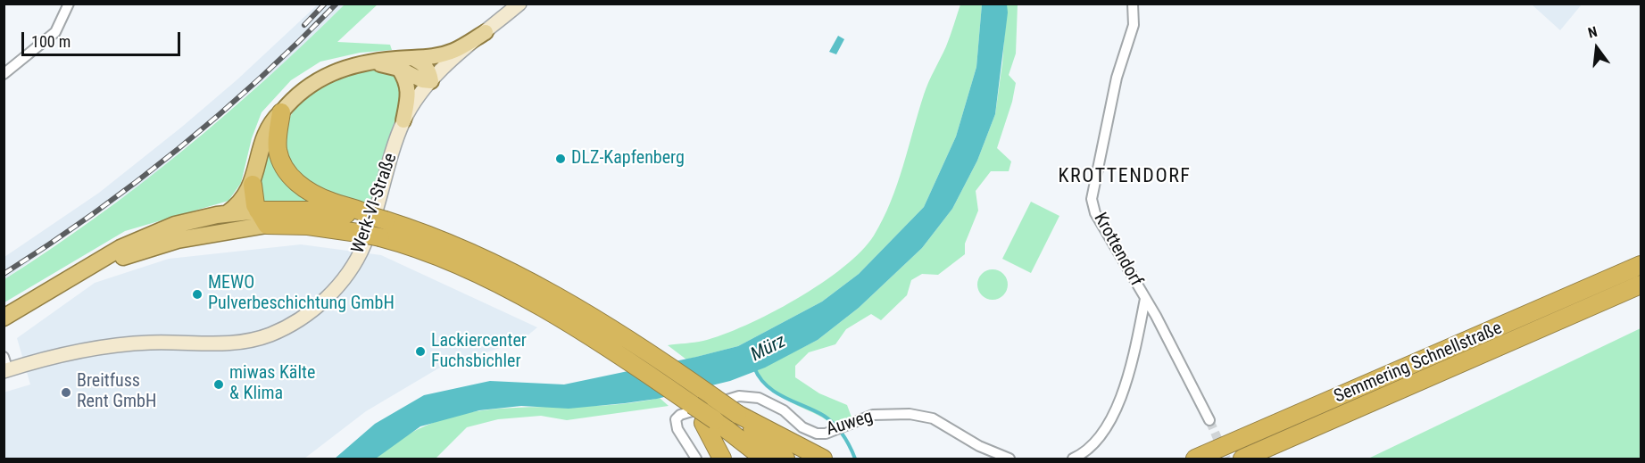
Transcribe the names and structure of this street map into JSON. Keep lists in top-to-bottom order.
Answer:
{
  "streets": {
    "highway": ["Semmering Schnellstraße"],
    "main road": ["Werk-VI-Straße"],
    "street": ["Krottendorf", "Auweg"]
  },
  "districts": ["KROTTENDORF"],
  "water": ["Mürz"],
  "places": [
    "DLZ-Kapfenberg",
    "MEWO Pulverbeschichtung GmbH",
    "Lackiercenter Fuchsbichler",
    "miwas Kälte & Klima",
    "Breitfuss Rent GmbH"
  ],
  "scale_bar": "100 m",
  "north": "top"
}
